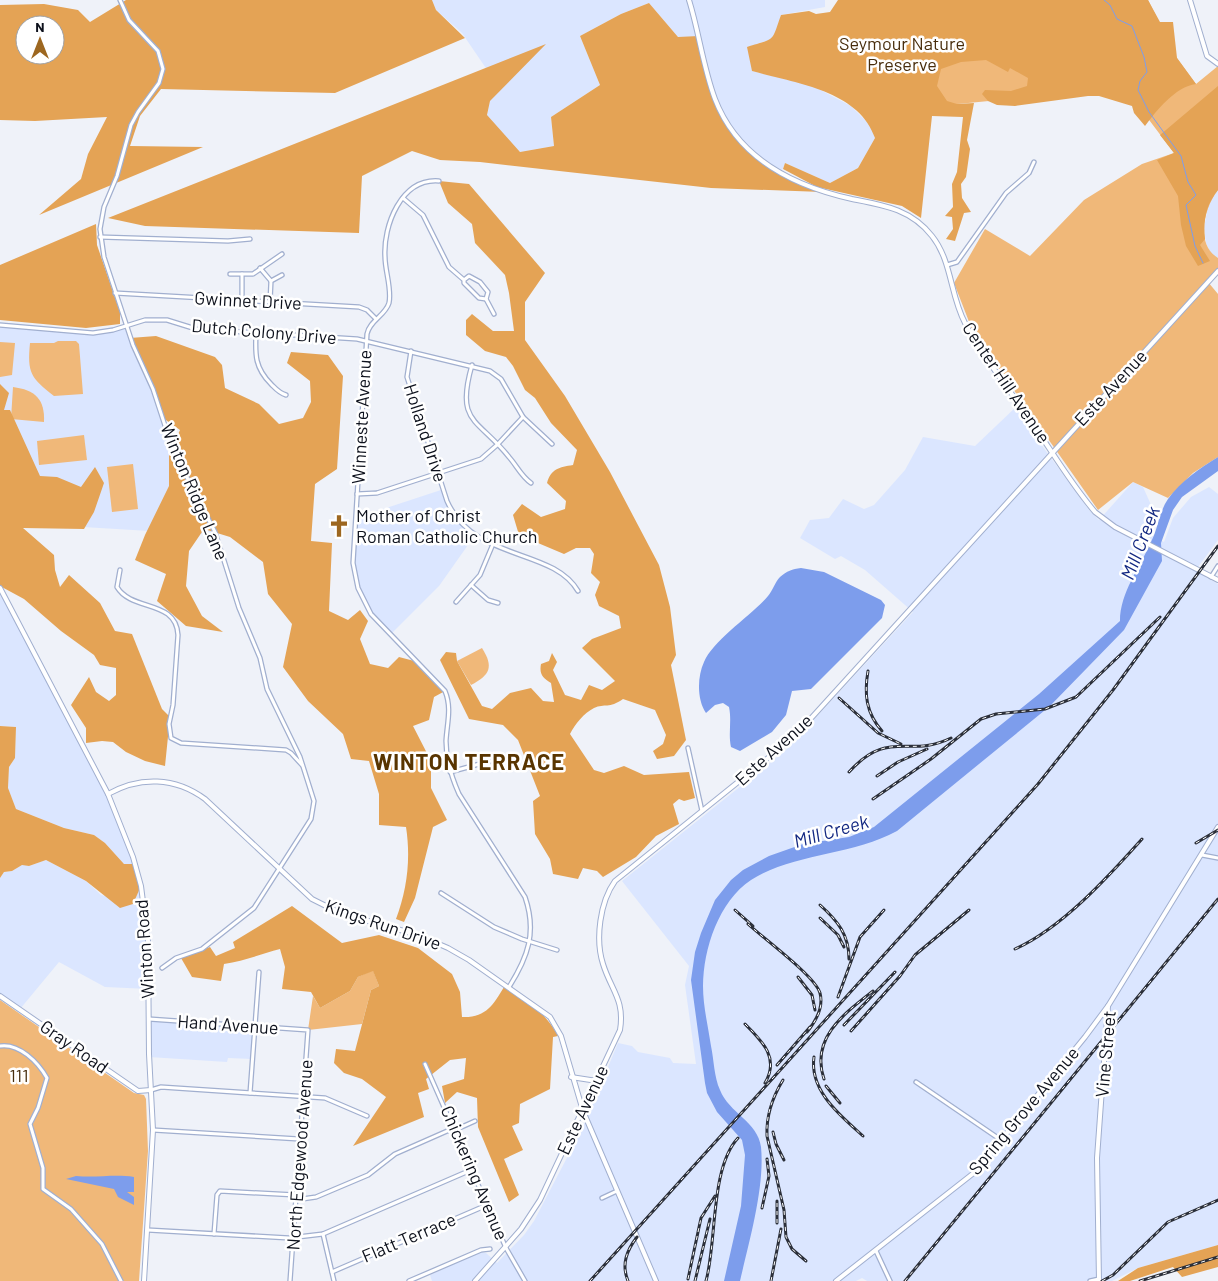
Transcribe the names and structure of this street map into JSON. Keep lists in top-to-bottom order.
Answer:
{
  "streets": {
    "main road": [
      "Center Hill Avenue",
      "Este Avenue",
      "Kings Run Drive",
      "Winton Road",
      "Gray Road",
      "Vine Street",
      "Spring Grove Avenue"
    ],
    "street": [
      "Gwinnet Drive",
      "Dutch Colony Drive",
      "Winneste Avenue",
      "Holland Drive",
      "Winton Ridge Lane",
      "Hand Avenue",
      "North Edgewood Avenue",
      "Chickering Avenue",
      "Flatt Terrace"
    ]
  },
  "crossings": [
    ["Gwinnet Drive", "Winneste Avenue"],
    ["Gwinnet Drive", "Winton Ridge Lane"],
    ["Dutch Colony Drive", "Winneste Avenue"],
    ["Dutch Colony Drive", "Holland Drive"],
    ["Dutch Colony Drive", "Winton Ridge Lane"],
    ["Center Hill Avenue", "Este Avenue"],
    ["Este Avenue", "Kings Run Drive"],
    ["Este Avenue", "Chickering Avenue"],
    ["Winneste Avenue", "Kings Run Drive"],
    ["Winton Ridge Lane", "Kings Run Drive"],
    ["Kings Run Drive", "Winton Road"],
    ["Winton Road", "Hand Avenue"],
    ["Winton Road", "Gray Road"],
    ["Hand Avenue", "North Edgewood Avenue"],
    ["Vine Street", "Spring Grove Avenue"],
    ["Chickering Avenue", "Flatt Terrace"]
  ],
  "districts": ["WINTON TERRACE"],
  "water": ["Mill Creek"],
  "parks": ["Seymour Nature Preserve", "111"],
  "places": {
    "church": ["Mother of Christ Roman Catholic Church"]
  },
  "north": "top"
}
